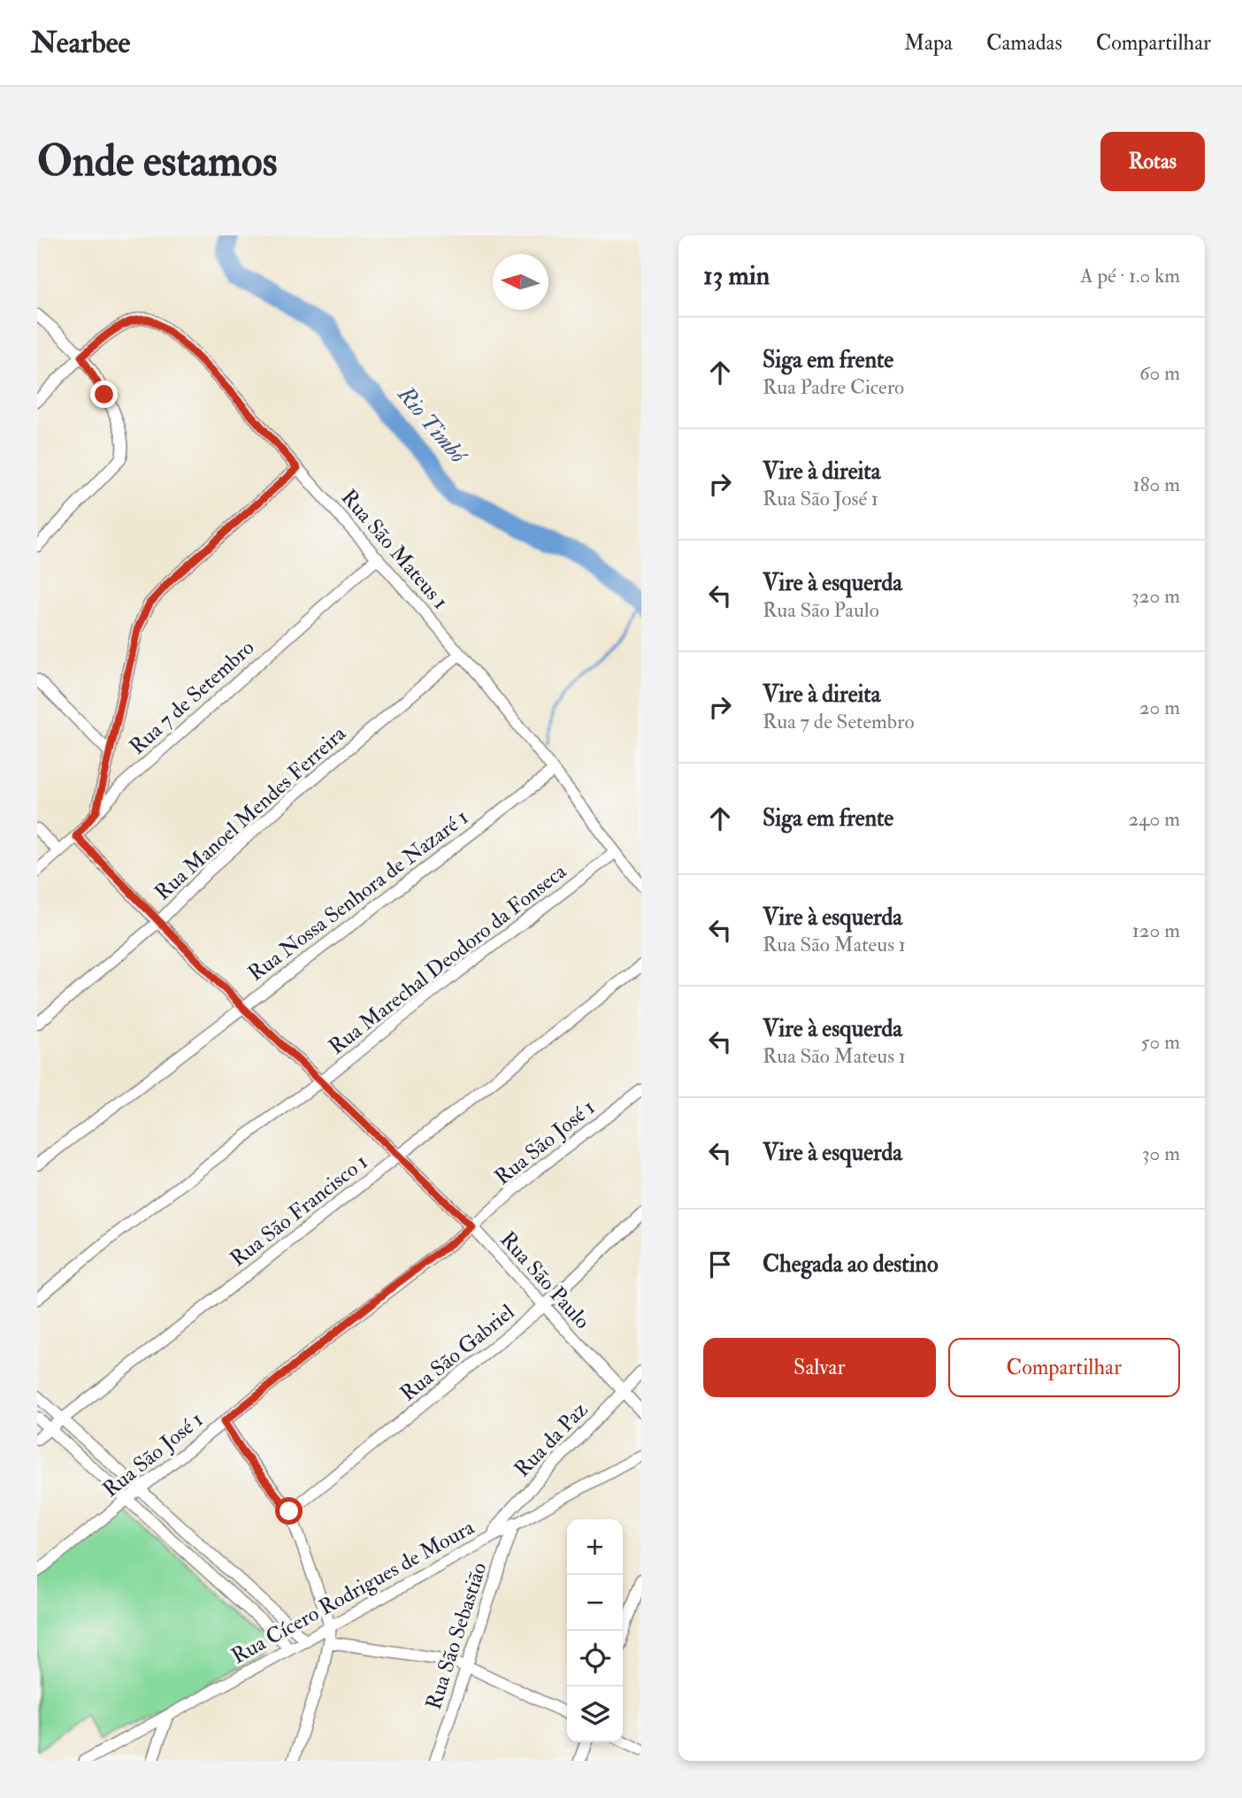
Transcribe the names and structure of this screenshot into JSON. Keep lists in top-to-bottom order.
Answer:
{
  "streets": {
    "street": [
      "Rua São Mateus 1",
      "Rua 7 de Setembro",
      "Rua Manoel Mendes Ferreira",
      "Rua Nossa Senhora de Nazaré 1",
      "Rua Marechal Deodoro da Fonseca",
      "Rua São José 1",
      "Rua São Francisco 1",
      "Rua São Paulo",
      "Rua São Gabriel",
      "Rua da Paz",
      "Rua Cícero Rodrigues de Moura",
      "Rua São Sebastião"
    ]
  },
  "crossings": [
    ["Rua São Mateus 1", "Rua 7 de Setembro"],
    ["Rua São Mateus 1", "Rua Manoel Mendes Ferreira"],
    ["Rua São Mateus 1", "Rua Nossa Senhora de Nazaré 1"],
    ["Rua São Mateus 1", "Rua Marechal Deodoro da Fonseca"],
    ["Rua 7 de Setembro", "Rua São Paulo"],
    ["Rua Manoel Mendes Ferreira", "Rua São Paulo"],
    ["Rua Nossa Senhora de Nazaré 1", "Rua São Paulo"],
    ["Rua Marechal Deodoro da Fonseca", "Rua São Paulo"],
    ["Rua São José 1", "Rua São Paulo"],
    ["Rua São Francisco 1", "Rua São Paulo"],
    ["Rua São Paulo", "Rua São Gabriel"],
    ["Rua São Paulo", "Rua da Paz"],
    ["Rua da Paz", "Rua Cícero Rodrigues de Moura"],
    ["Rua Cícero Rodrigues de Moura", "Rua São Sebastião"]
  ],
  "water": ["Rio Timbó"],
  "north": "left",
  "page": {
    "header": "Nearbee",
    "nav": ["Mapa", "Camadas", "Compartilhar"],
    "buttons": [
      "Rotas",
      ["Salvar", "Compartilhar"]
    ],
    "title": "Onde estamos",
    "heading": ["13 min", "A pé · 1.0 km"],
    "list": [
      ["Siga em frente", "Rua Padre Cicero", "60 m"],
      ["Vire à direita", "Rua São José 1", "180 m"],
      ["Vire à esquerda", "Rua São Paulo", "320 m"],
      ["Vire à direita", "Rua 7 de Setembro", "20 m"],
      ["Siga em frente", "240 m"],
      ["Vire à esquerda", "Rua São Mateus 1", "120 m"],
      ["Vire à esquerda", "Rua São Mateus 1", "50 m"],
      ["Vire à esquerda", "30 m"],
      "Chegada ao destino"
    ],
    "map_buttons": ["+", "−"]
  }
}
